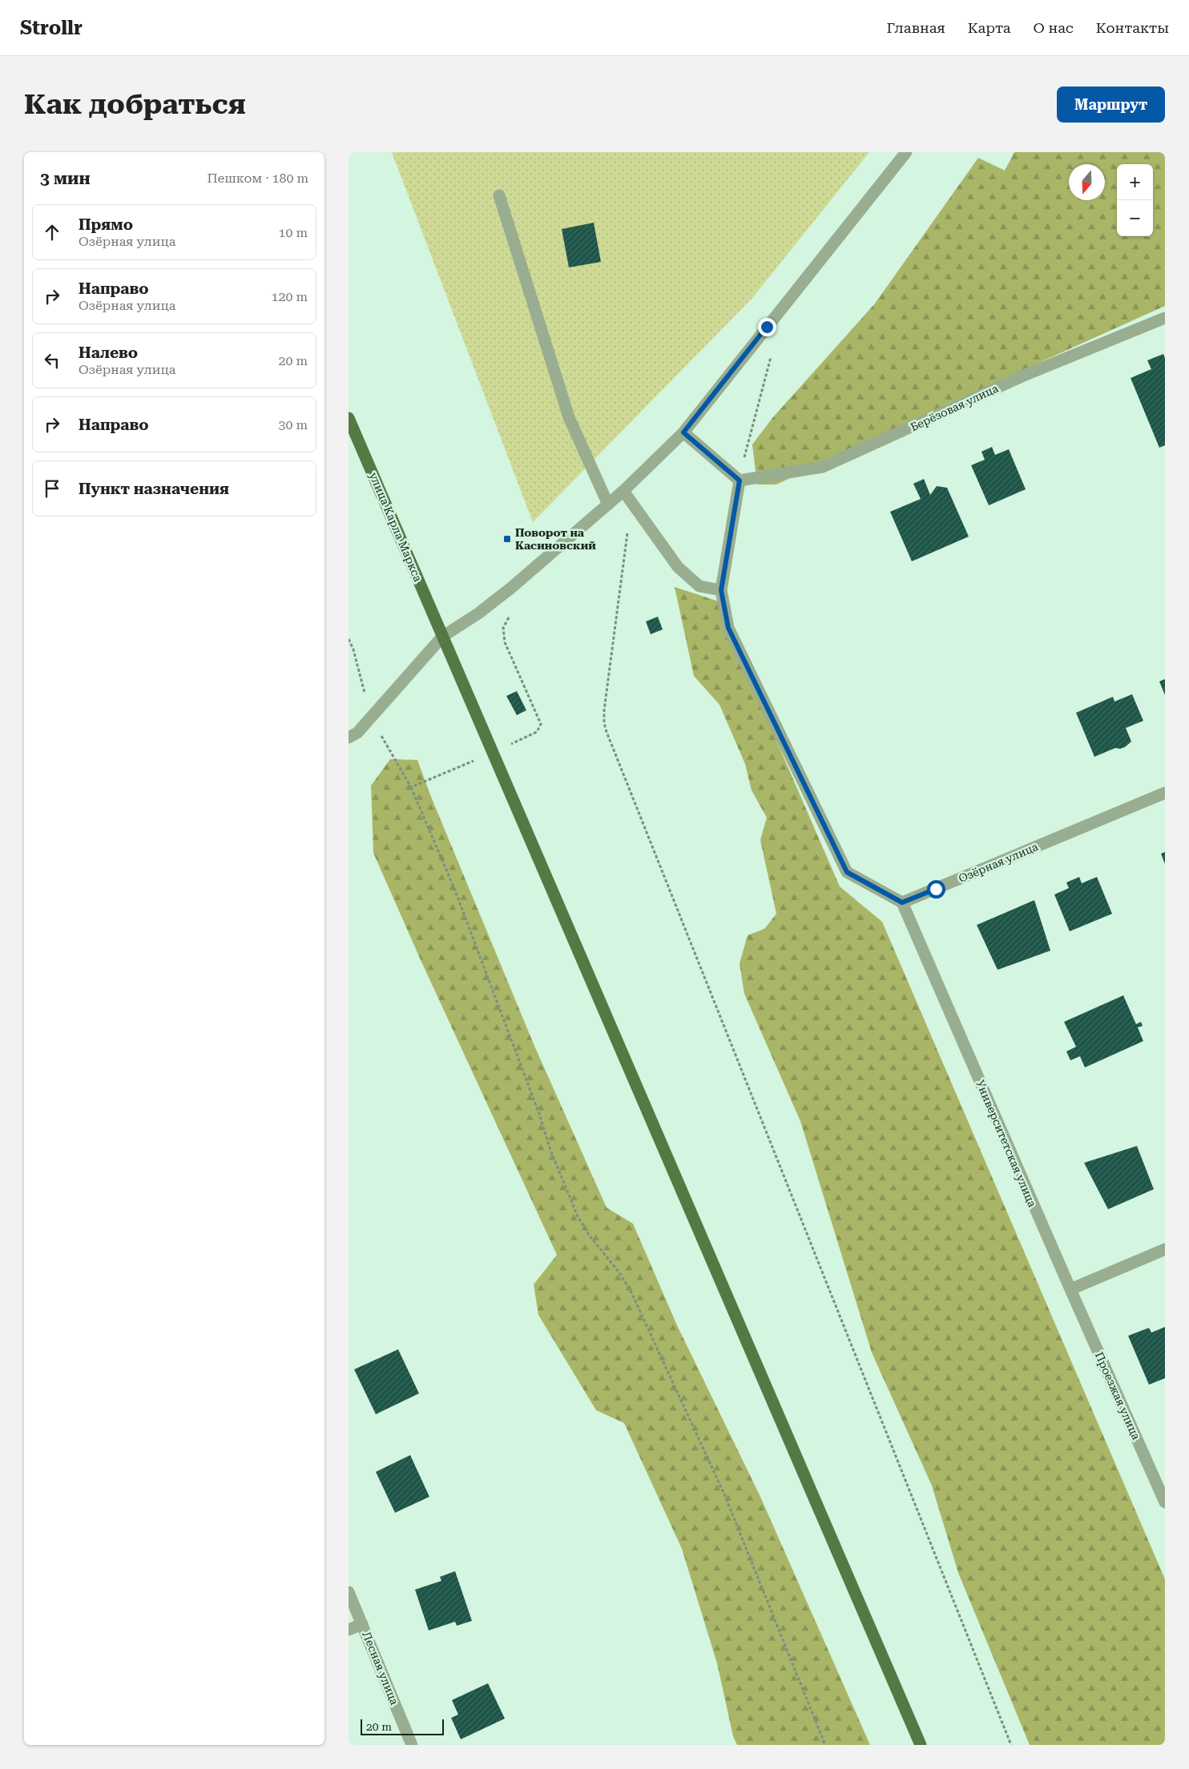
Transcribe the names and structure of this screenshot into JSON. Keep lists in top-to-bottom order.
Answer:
{
  "streets": {
    "main road": ["улица Карла Маркса"],
    "street": [
      "Берёзовая улица",
      "Озёрная улица",
      "Университетская улица",
      "Проезжая улица",
      "Лесная улица"
    ]
  },
  "crossings": [
    ["Озёрная улица", "Университетская улица"],
    ["Университетская улица", "Проезжая улица"]
  ],
  "places": {
    "transit": ["Поворот на Касиновский"]
  },
  "scale_bar": "20 m",
  "north": "bottom",
  "page": {
    "header": "Strollr",
    "nav": [
      "Главная",
      "Карта",
      "О нас",
      "Контакты"
    ],
    "buttons": "Маршрут",
    "title": "Как добраться",
    "heading": ["3 мин", "Пешком · 180 m"],
    "map_buttons": ["+", "−"],
    "list": [
      ["Прямо", "Озёрная улица", "10 m"],
      ["Направо", "Озёрная улица", "120 m"],
      ["Налево", "Озёрная улица", "20 m"],
      ["Направо", "30 m"],
      "Пункт назначения"
    ],
    "scale": "20 m"
  }
}
